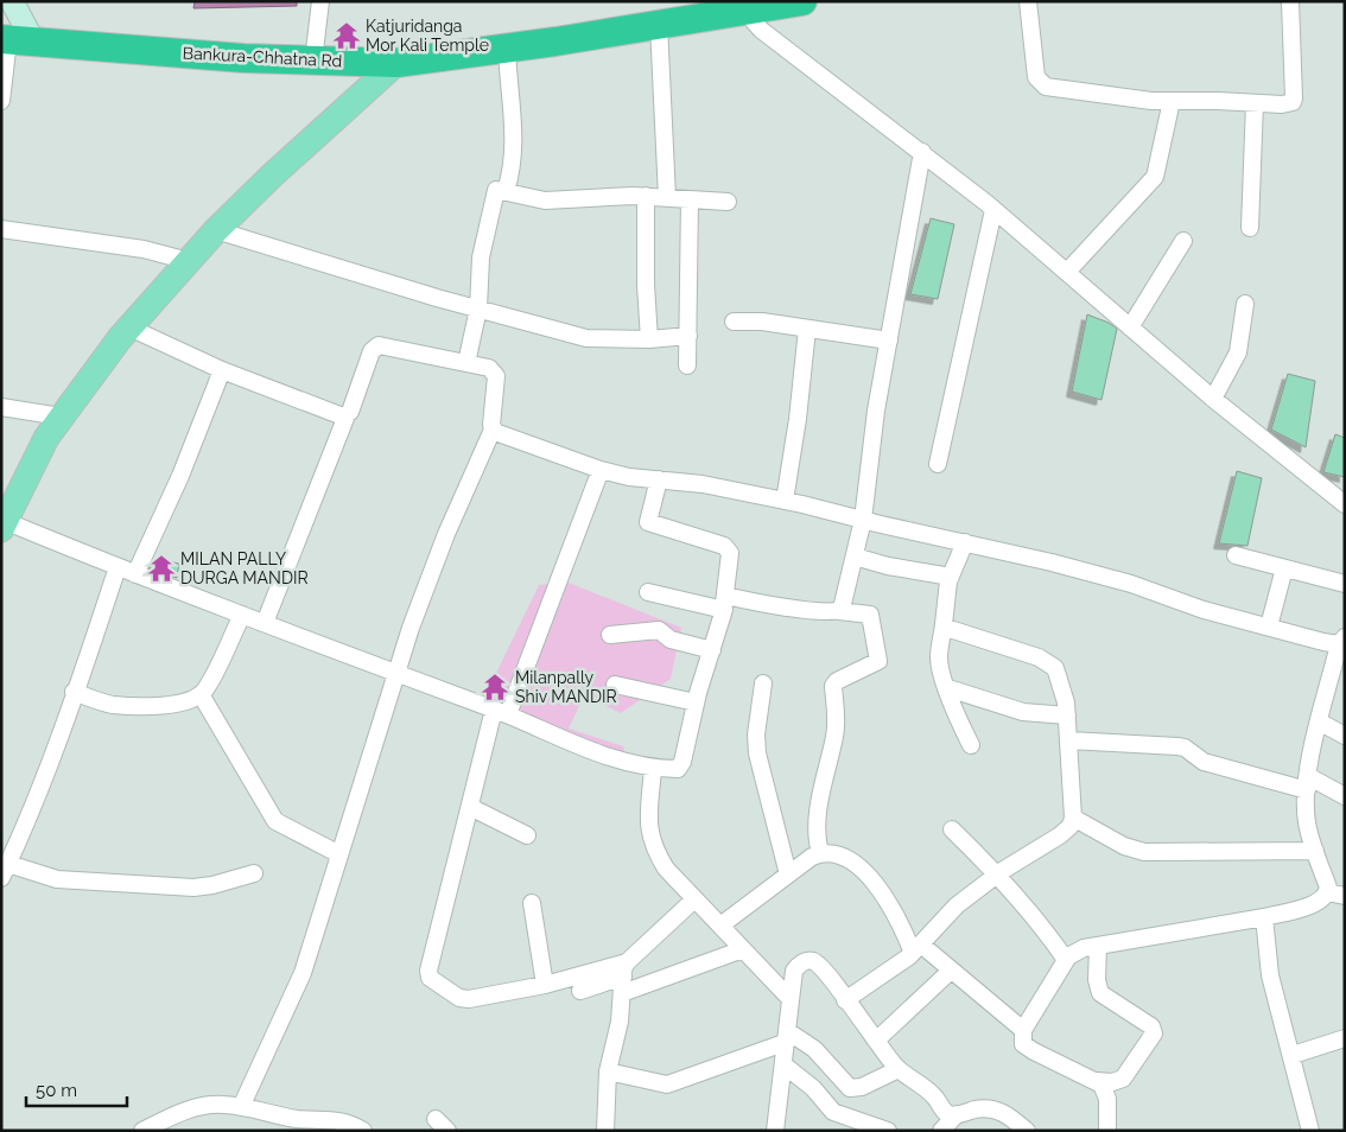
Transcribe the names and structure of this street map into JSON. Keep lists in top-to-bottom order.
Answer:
{
  "streets": {
    "highway": ["Bankura-Chhatna Rd"]
  },
  "places": {
    "temple": ["Katjuridanga Mor Kali Temple", "MILAN PALLY DURGA MANDIR", "Milanpally Shiv MANDIR"]
  },
  "scale_bar": "50 m"
}
